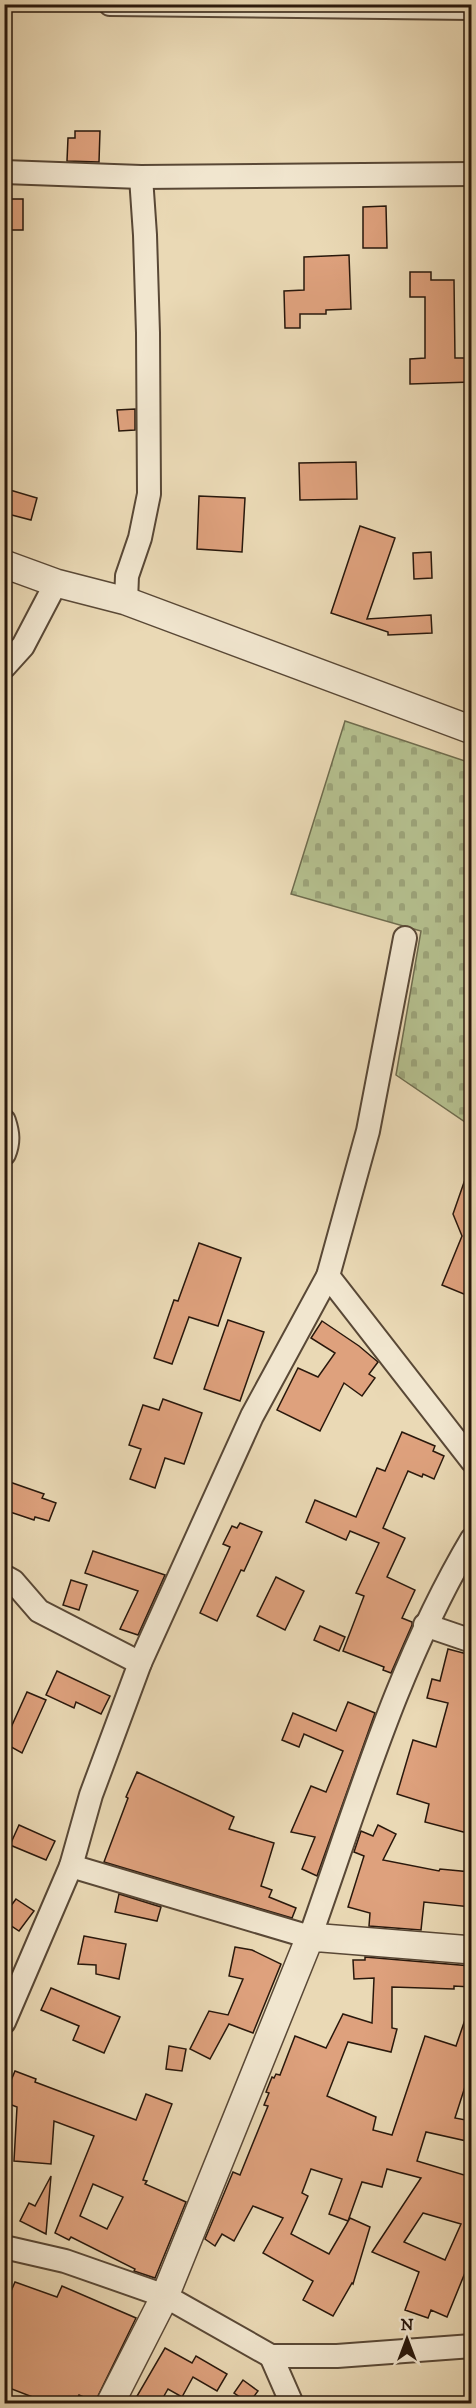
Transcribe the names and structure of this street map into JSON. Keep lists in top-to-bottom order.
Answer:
{
  "north": "top"
}
